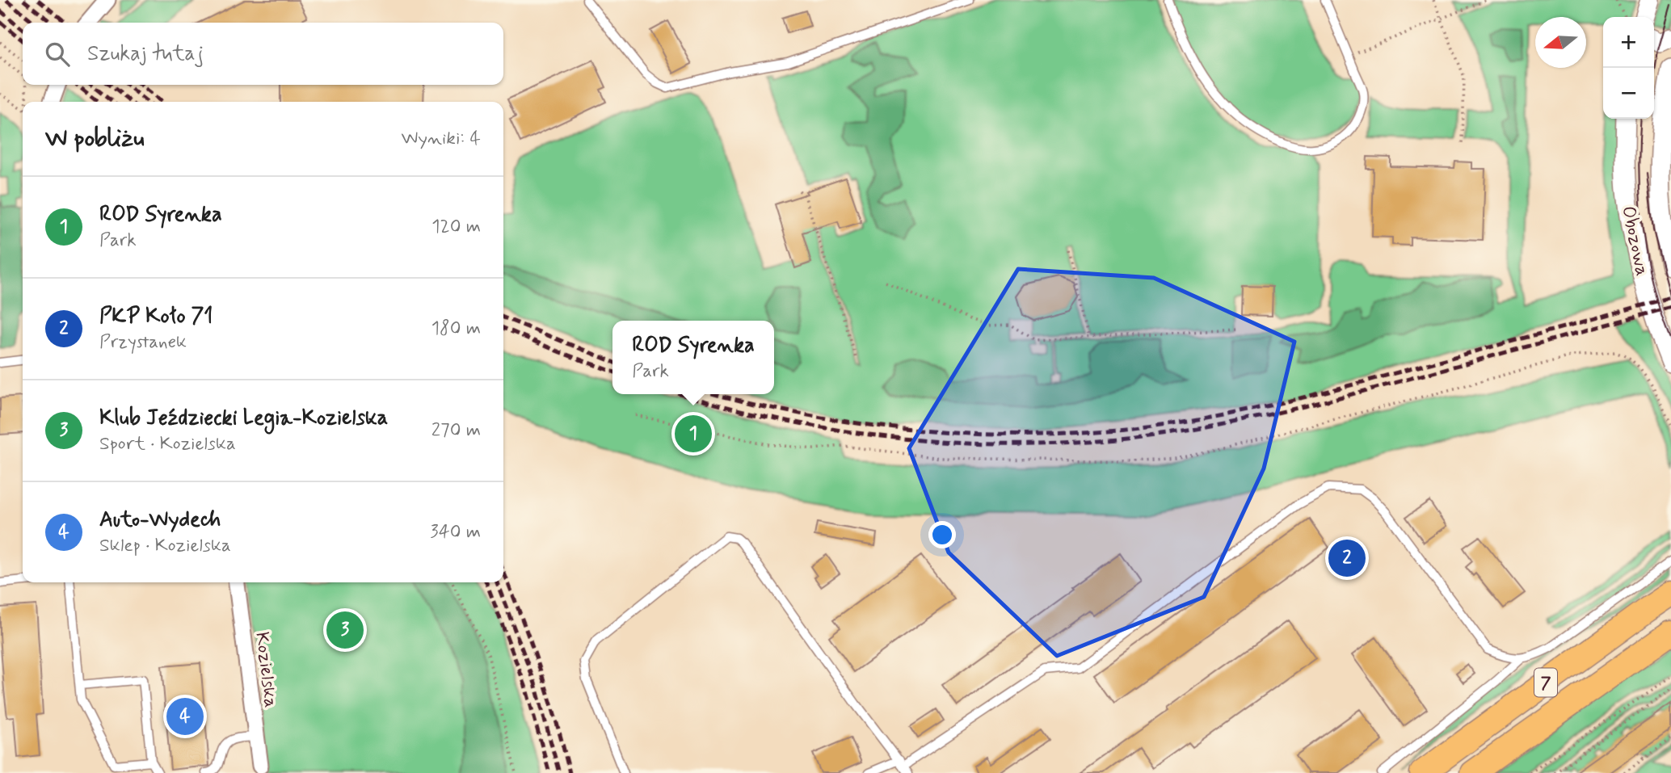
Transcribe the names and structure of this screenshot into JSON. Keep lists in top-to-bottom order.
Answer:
{
  "streets": {
    "main road": ["7"],
    "street": ["Obozowa", "Kozielska"]
  },
  "north": "left",
  "page": {
    "map_buttons": ["+", "−"],
    "search": "Szukaj tutaj",
    "heading": ["W pobliżu", "Wyniki: 4"],
    "list": [
      {
        "mark": "1",
        "name": "ROD Syrenka",
        "note": "Park",
        "value": "120 m"
      },
      {
        "mark": "2",
        "name": "PKP Koło 71",
        "note": "Przystanek",
        "value": "180 m"
      },
      {
        "mark": "3",
        "name": "Klub Jeździecki Legia-Kozielska",
        "note": "Sport · Kozielska",
        "value": "270 m"
      },
      {
        "mark": "4",
        "name": "Auto-Wydech",
        "note": "Sklep · Kozielska",
        "value": "340 m"
      }
    ],
    "popup": ["ROD Syrenka", "Park"],
    "pins": [
      "1",
      "2",
      "3",
      "4"
    ]
  }
}
